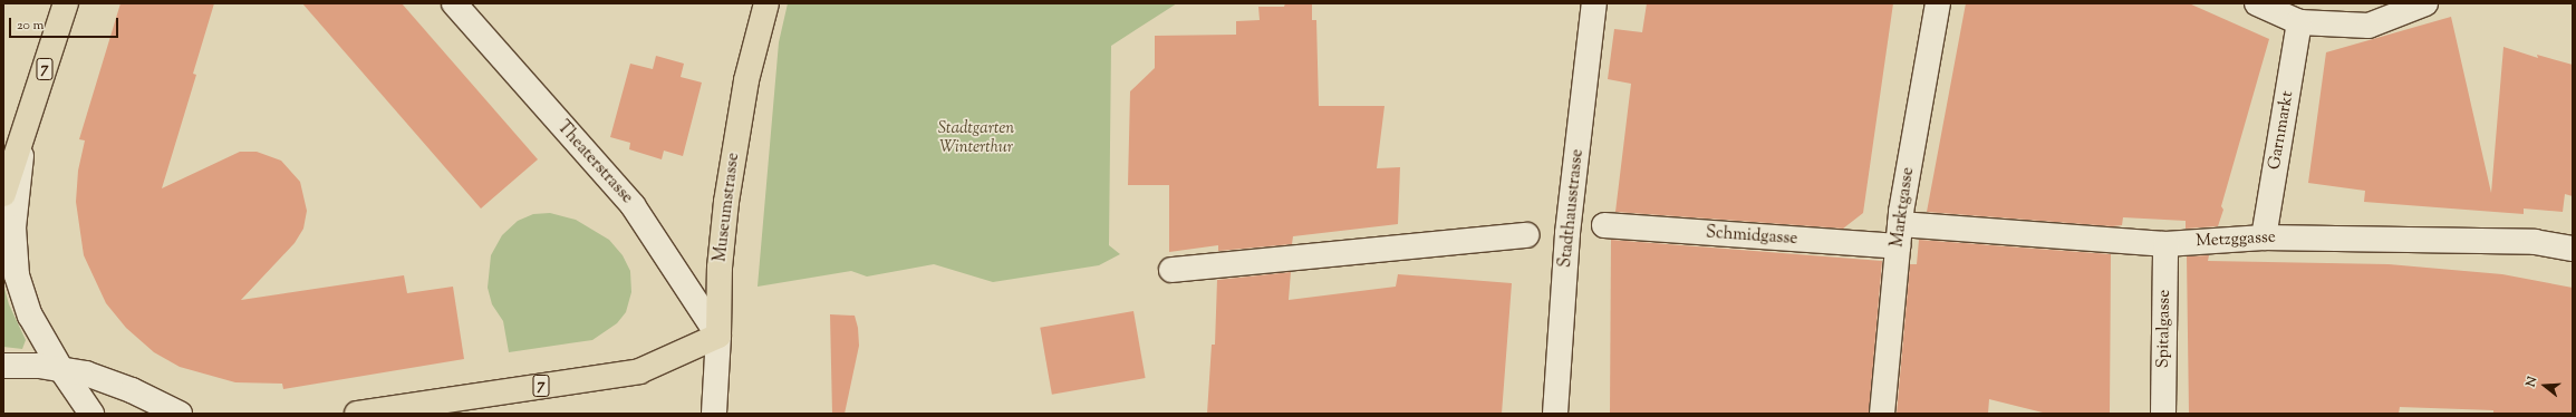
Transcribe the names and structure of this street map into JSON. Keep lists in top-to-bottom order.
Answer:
{
  "streets": {
    "main road": ["7", "Museumstrasse"],
    "street": [
      "Garnmarkt",
      "Theaterstrasse",
      "Marktgasse",
      "Stadthausstrasse",
      "Schmidgasse",
      "Metzggasse",
      "Spitalgasse"
    ]
  },
  "crossings": [
    ["7", "Theaterstrasse"],
    ["7", "Museumstrasse"],
    ["Garnmarkt", "Metzggasse"],
    ["Theaterstrasse", "Museumstrasse"],
    ["Marktgasse", "Schmidgasse"],
    ["Marktgasse", "Metzggasse"],
    ["Schmidgasse", "Metzggasse"],
    ["Metzggasse", "Spitalgasse"]
  ],
  "parks": ["Stadtgarten Winterthur"],
  "scale_bar": "20 m",
  "north": "left"
}
